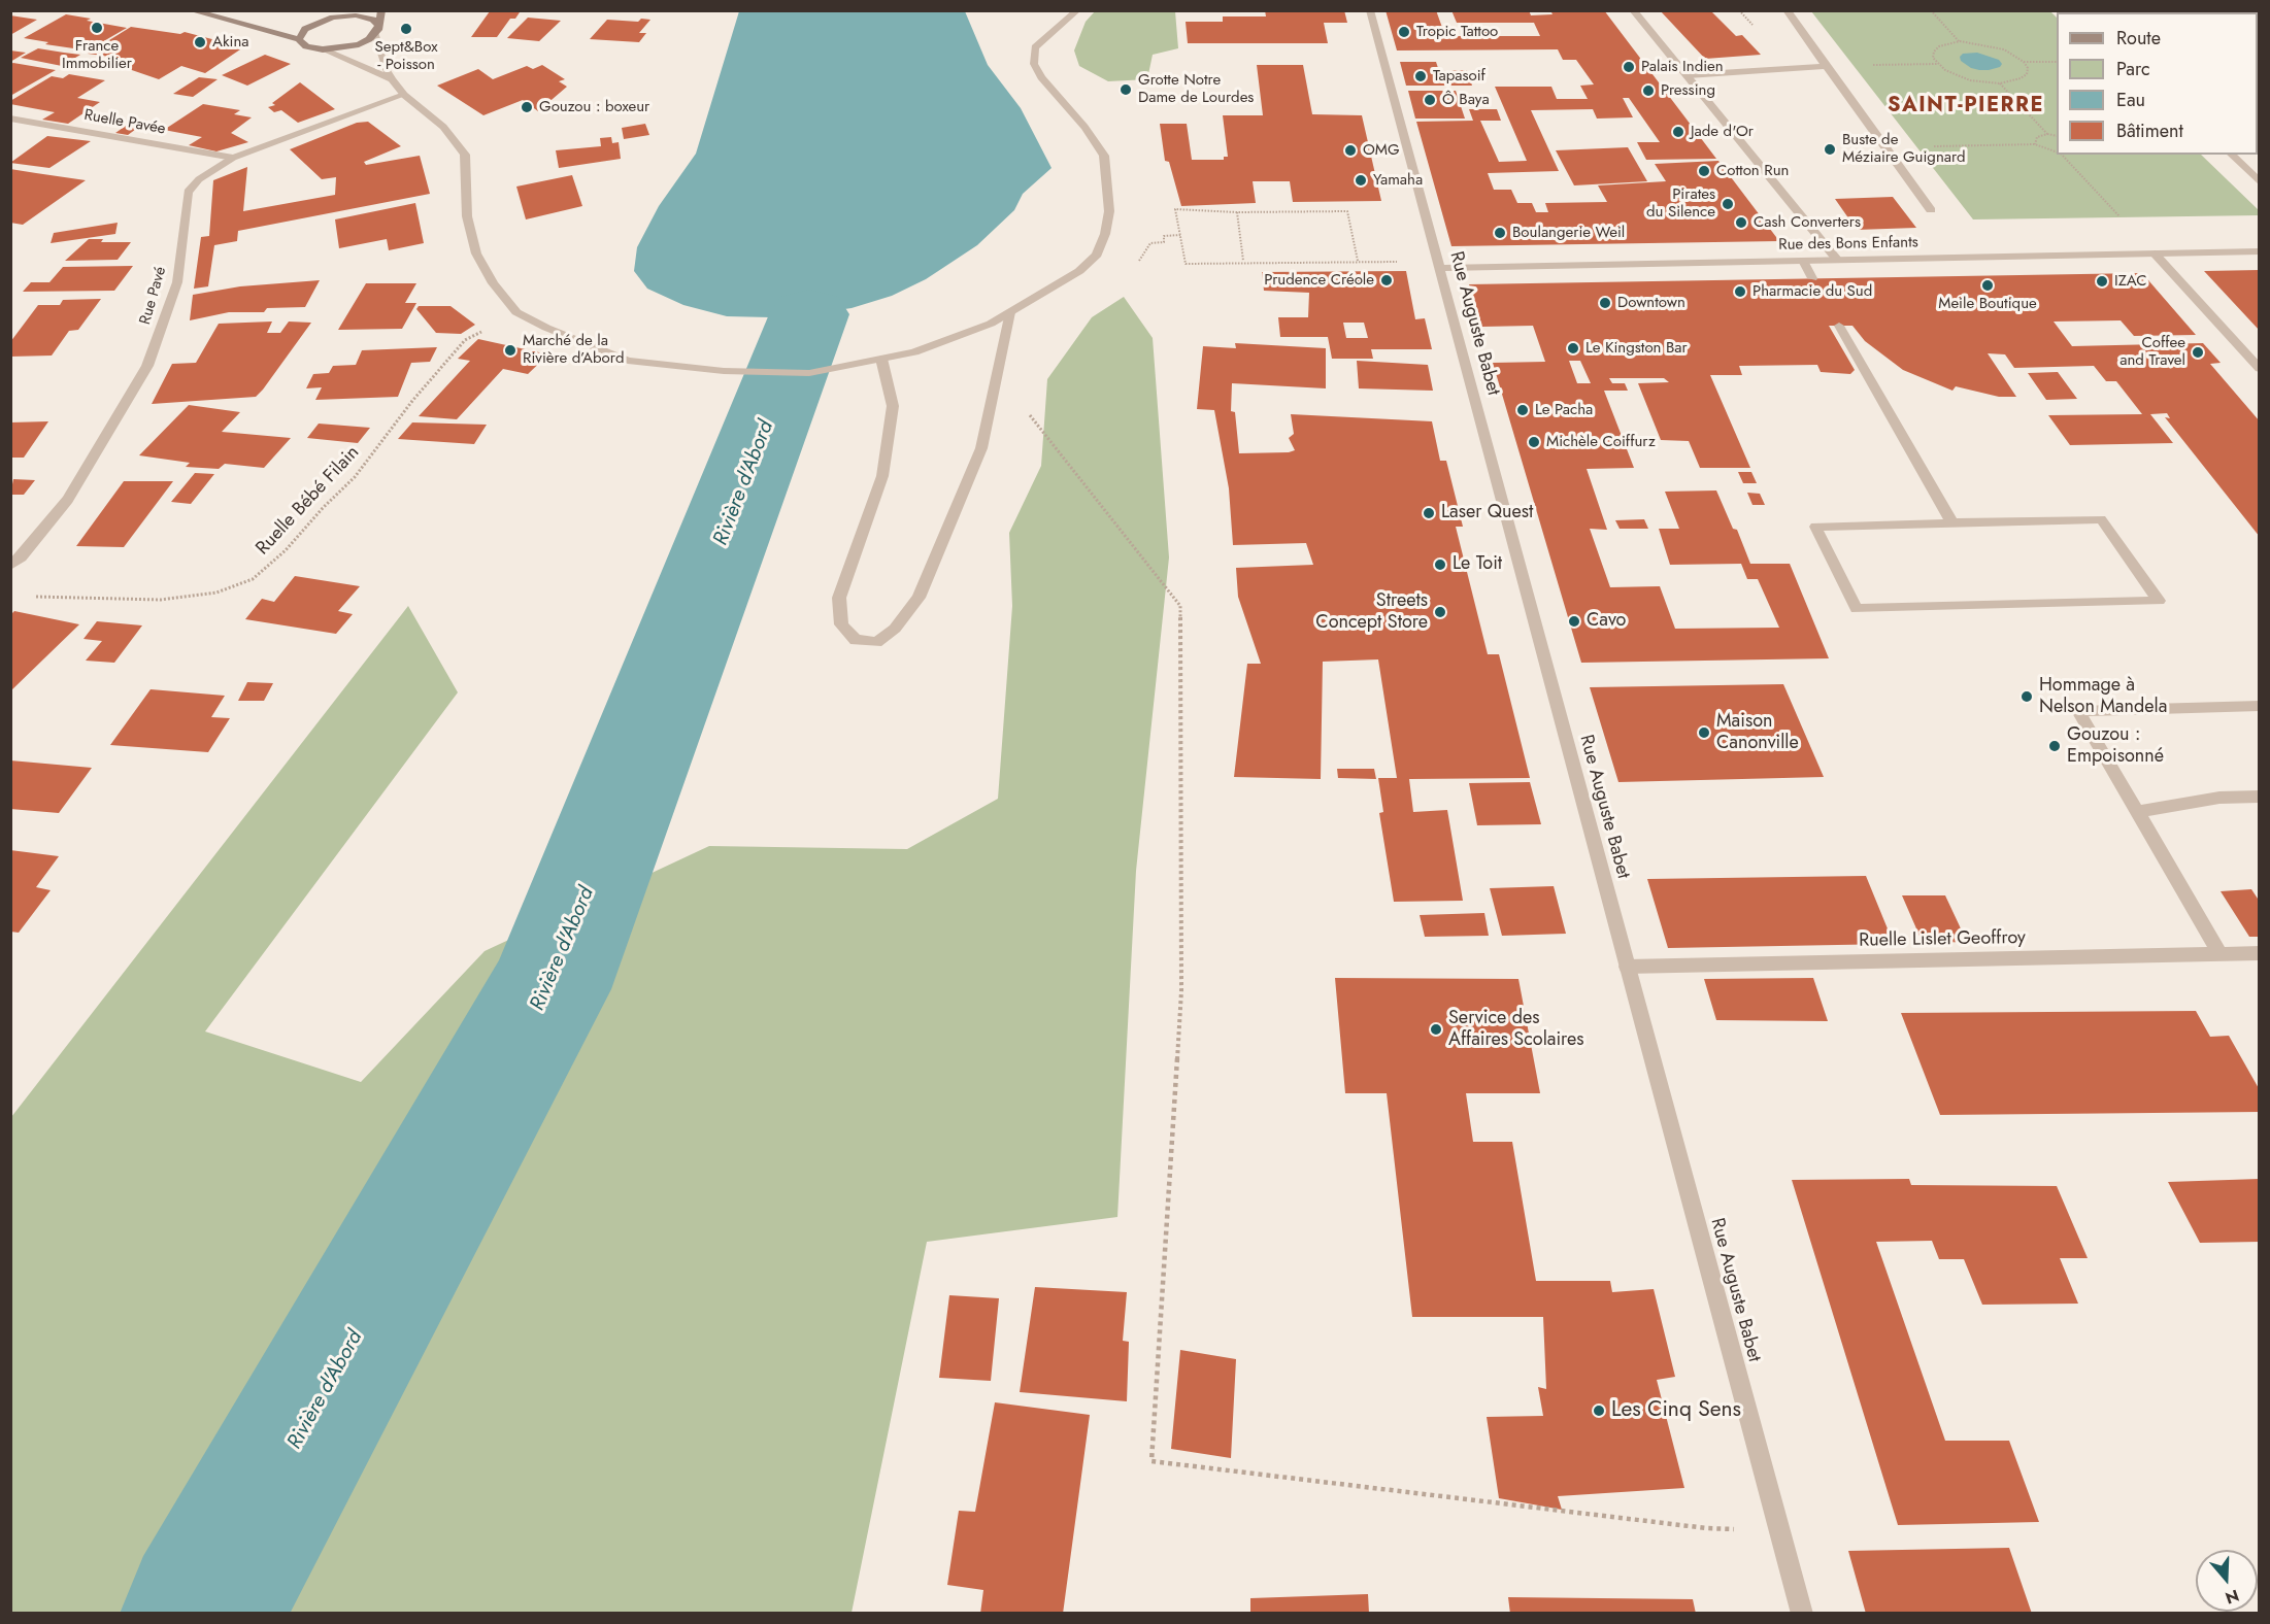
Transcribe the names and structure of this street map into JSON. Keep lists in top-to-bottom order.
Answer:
{
  "streets": {
    "street": [
      "Ruelle Pavée",
      "Rue des Bons Enfants",
      "Rue Pavé",
      "Rue Auguste Babet",
      "Ruelle Lislet Geoffroy"
    ],
    "path": ["Ruelle Bébé Filain"]
  },
  "crossings": [
    ["Ruelle Pavée", "Rue Pavé"],
    ["Rue des Bons Enfants", "Rue Auguste Babet"],
    ["Rue Auguste Babet", "Ruelle Lislet Geoffroy"]
  ],
  "districts": ["SAINT-PIERRE"],
  "water": ["Rivière d'Abord"],
  "places": [
    "France Immobilier",
    "Sept&Box - Poisson",
    "Tropic Tattoo",
    "Akina",
    "Palais Indien",
    "Tapasoif",
    "Grotte Notre Dame de Lourdes",
    "Pressing",
    "Ô Baya",
    "Gouzou : boxeur",
    "Jade d'Or",
    "Buste de Méziaire Guignard",
    "OMG",
    "Cotton Run",
    "Yamaha",
    "Pirates du Silence",
    "Cash Converters",
    "Boulangerie Weil",
    "Prudence Créole",
    "IZAC",
    "Meile Boutique",
    "Pharmacie du Sud",
    "Downtown",
    "Le Kingston Bar",
    "Marché de la Rivière d’Abord",
    "Coffee and Travel",
    "Le Pacha",
    "Michèle Coiffurz",
    "Laser Quest",
    "Le Toit",
    "Streets Concept Store",
    "Cavo",
    "Hommage à Nelson Mandela",
    "Maison Canonville",
    "Gouzou : Empoisonné",
    "Service des Affaires Scolaires",
    "Les Cinq Sens"
  ],
  "legend": [
    "Route",
    "Parc",
    "Eau",
    "Bâtiment"
  ],
  "north": "bottom"
}
